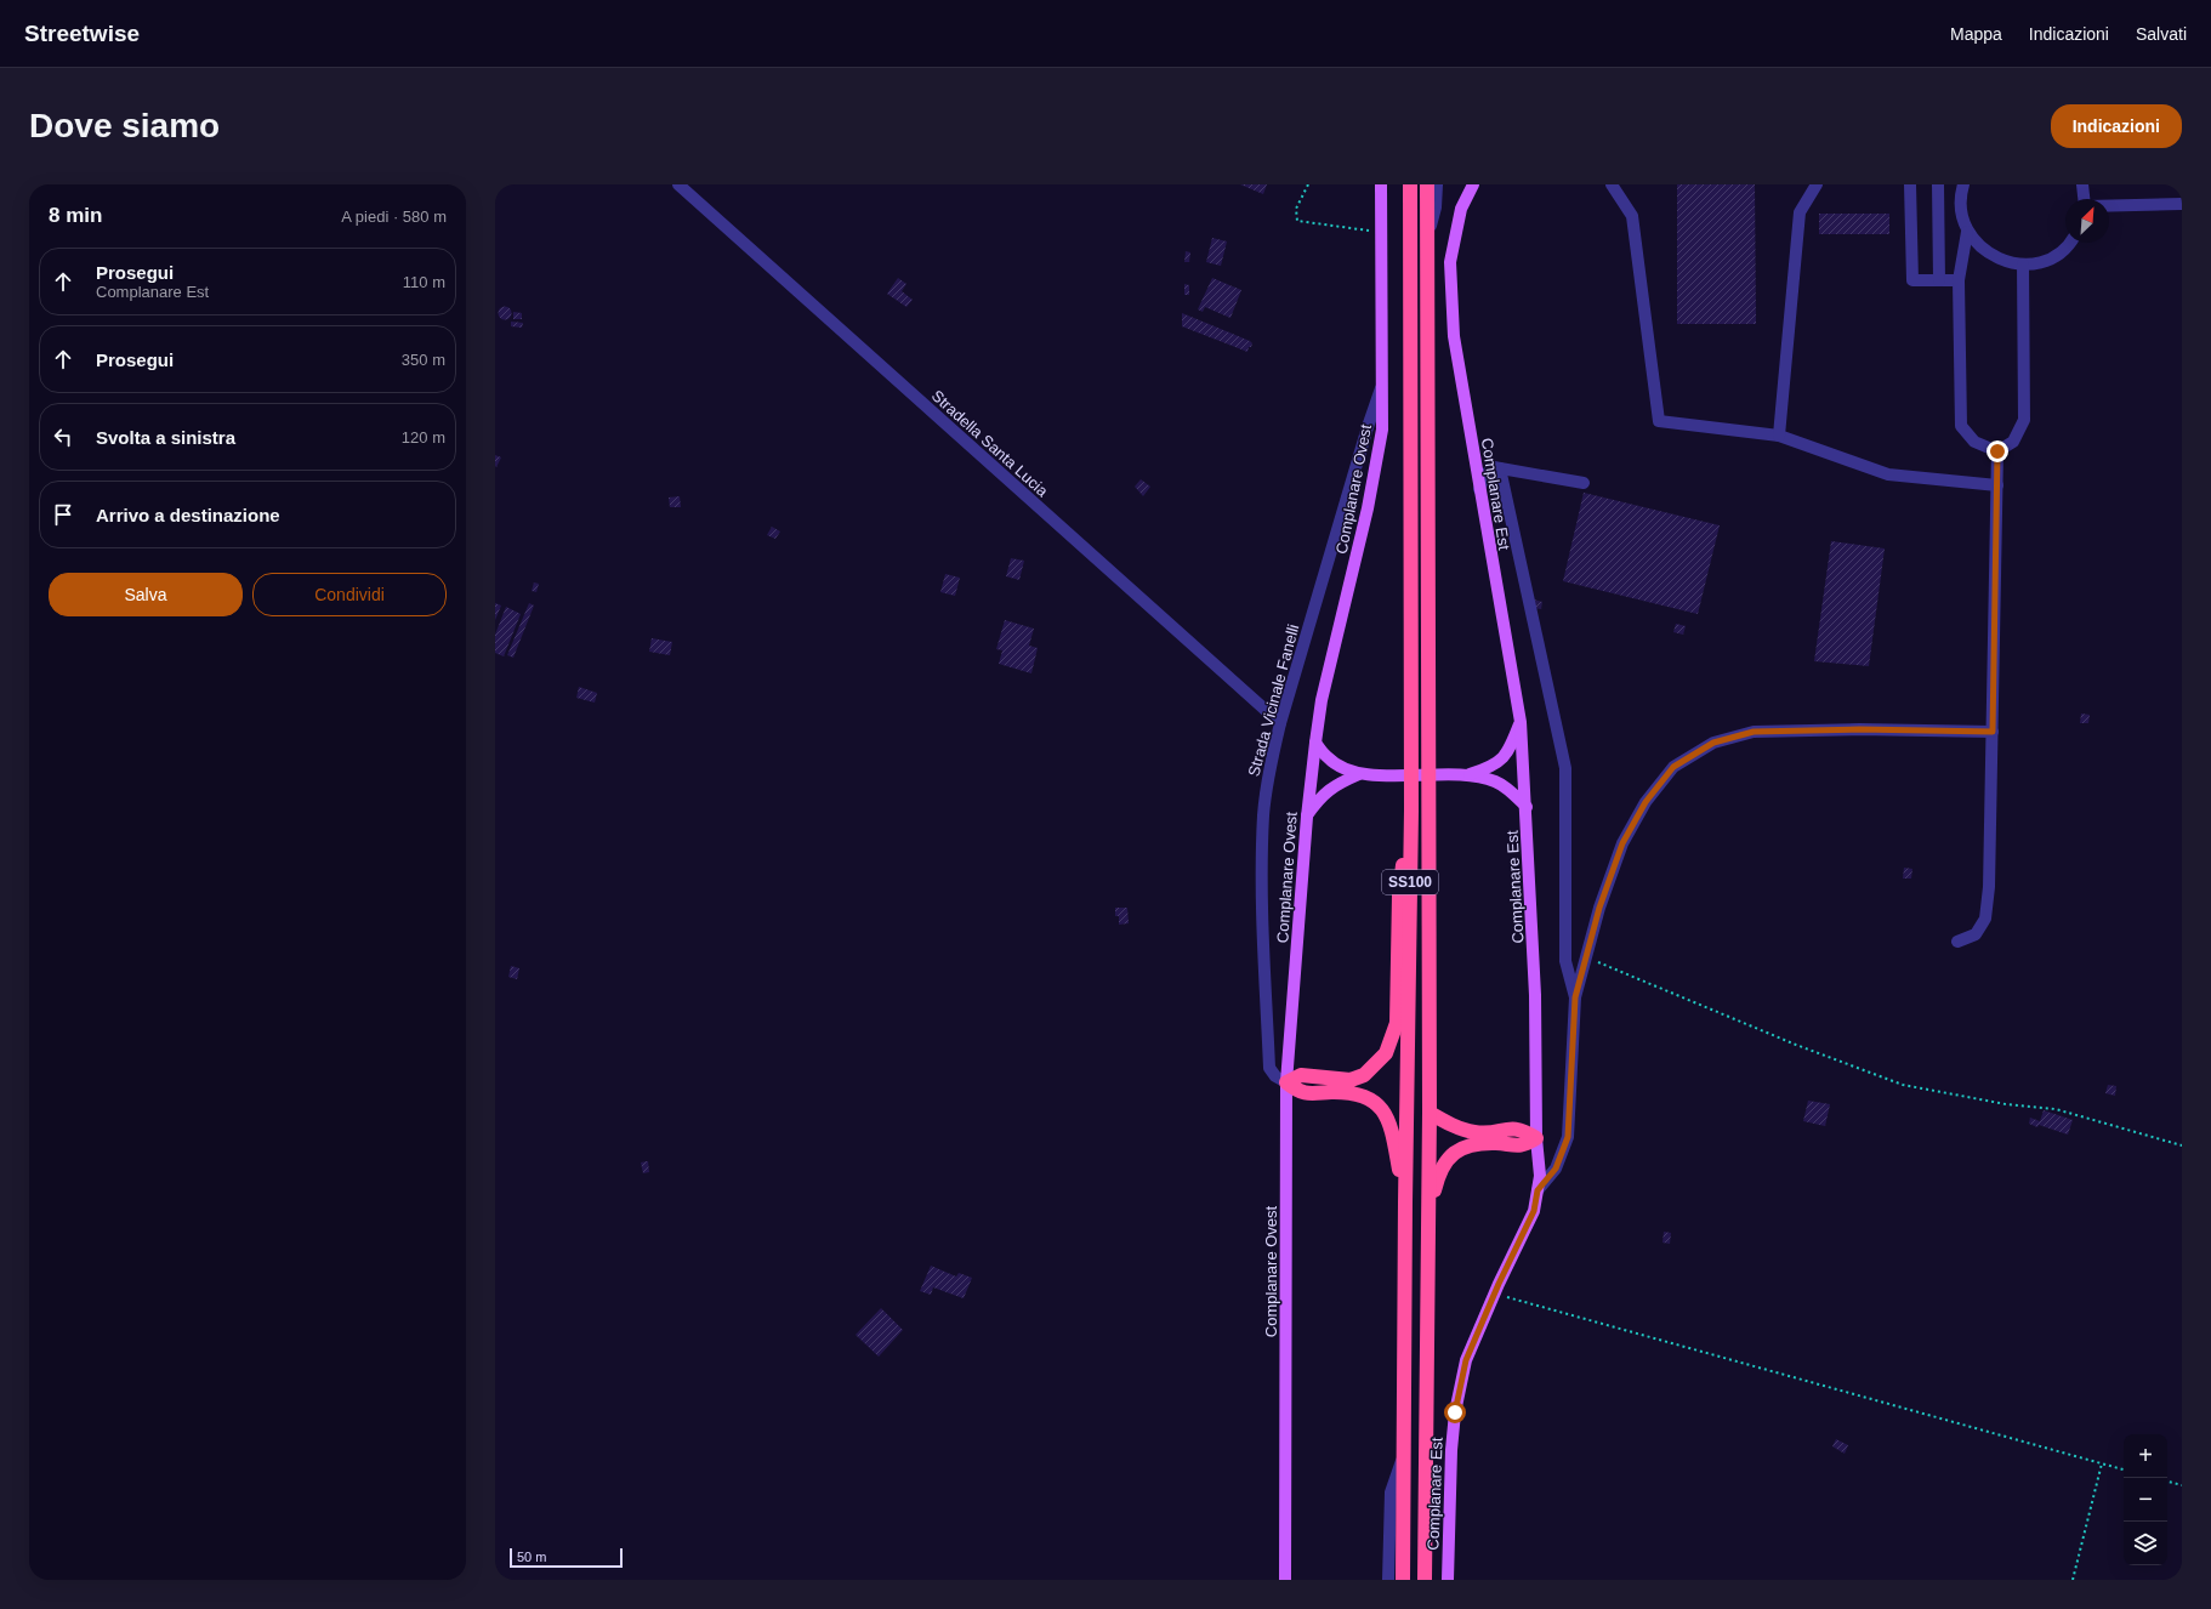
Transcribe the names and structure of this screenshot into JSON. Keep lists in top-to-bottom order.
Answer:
{
  "streets": {
    "highway": ["SS100"],
    "main road": ["Complanare Ovest", "Complanare Est"],
    "street": ["Stradella Santa Lucia", "Strada Vicinale Fanelli"]
  },
  "crossings": [
    ["Stradella Santa Lucia", "Strada Vicinale Fanelli"],
    ["Complanare Ovest", "Strada Vicinale Fanelli"],
    ["Complanare Ovest", "SS100"],
    ["Complanare Est", "SS100"],
    ["Strada Vicinale Fanelli", "SS100"]
  ],
  "scale_bar": "50 m",
  "north": "top right",
  "page": {
    "header": "Streetwise",
    "nav": ["Mappa", "Indicazioni", "Salvati"],
    "buttons": [
      "Indicazioni",
      ["Salva", "Condividi"]
    ],
    "title": "Dove siamo",
    "heading": ["8 min", "A piedi · 580 m"],
    "list": [
      ["Prosegui", "Complanare Est", "110 m"],
      ["Prosegui", "350 m"],
      ["Svolta a sinistra", "120 m"],
      "Arrivo a destinazione"
    ],
    "map_buttons": ["+", "−"],
    "scale": "50 m"
  }
}
